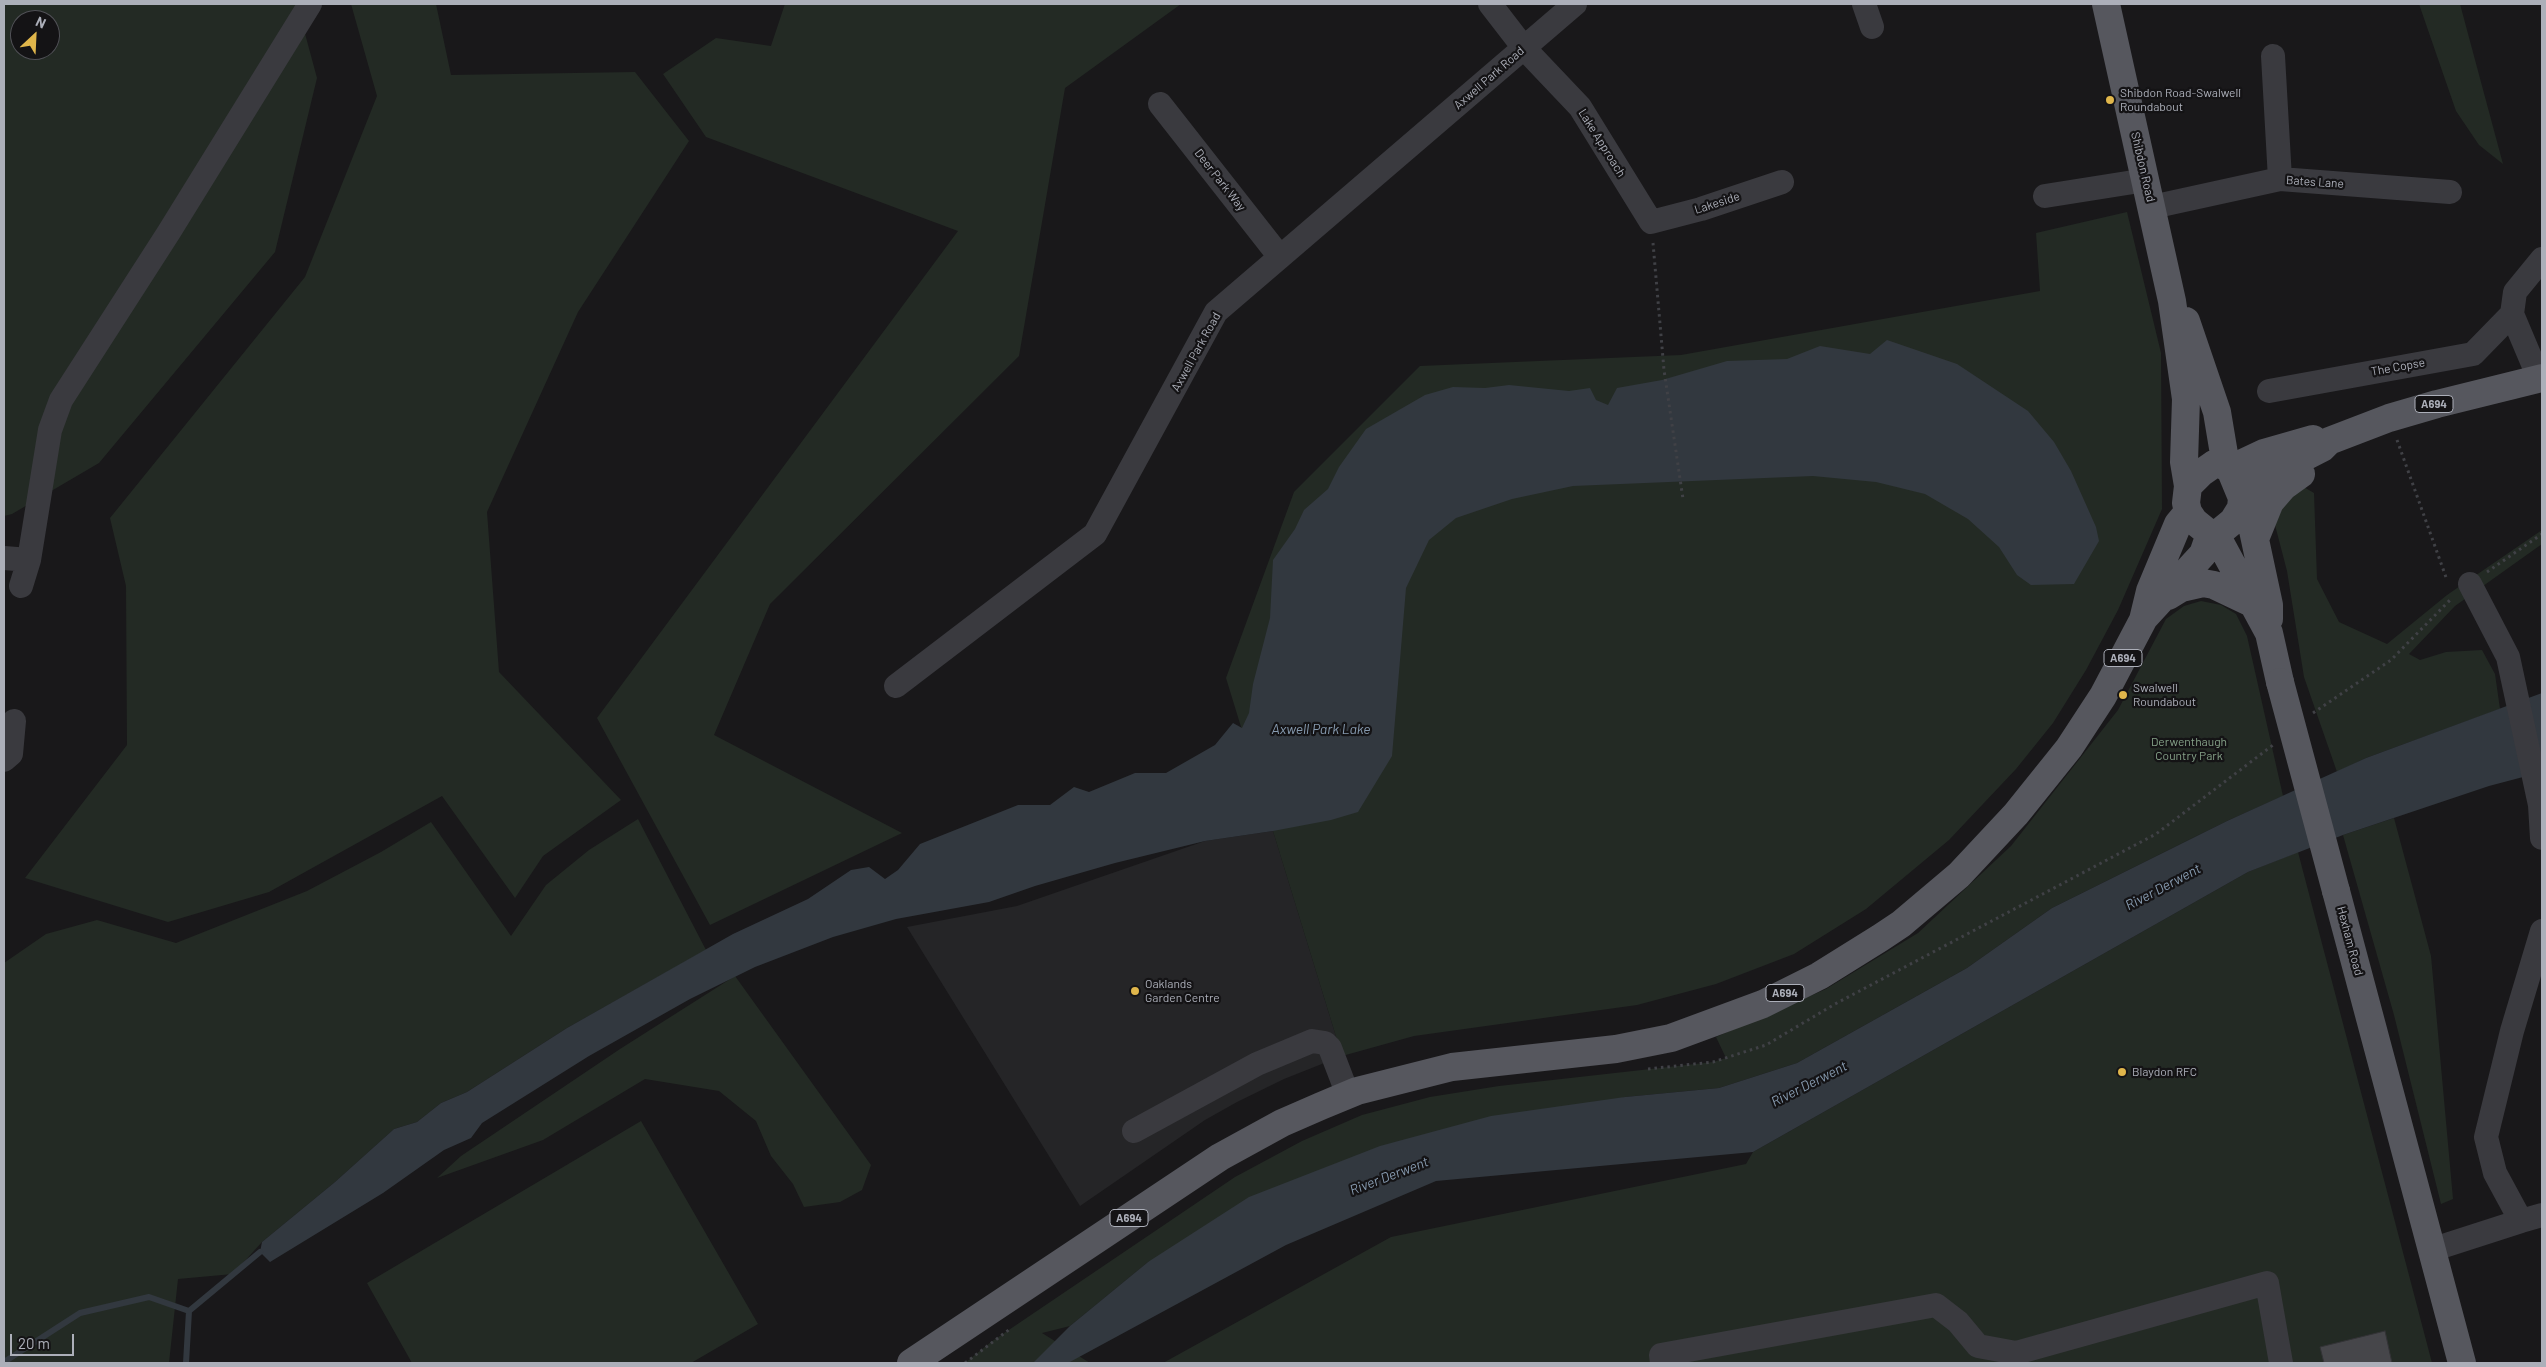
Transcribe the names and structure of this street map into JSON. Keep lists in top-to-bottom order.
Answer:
{
  "streets": {
    "main road": ["Shibdon Road", "A694", "Hexham Road"],
    "street": [
      "Axwell Park Road",
      "Lake Approach",
      "Deer Park Way",
      "Bates Lane",
      "Lakeside",
      "The Copse"
    ]
  },
  "crossings": [
    ["Axwell Park Road", "Lake Approach"],
    ["Axwell Park Road", "Deer Park Way"],
    ["Lake Approach", "Lakeside"],
    ["Shibdon Road", "Bates Lane"],
    ["Shibdon Road", "A694"],
    ["Shibdon Road", "Hexham Road"],
    ["A694", "Hexham Road"]
  ],
  "water": ["Axwell Park Lake", "River Derwent"],
  "parks": ["Derwenthaugh Country Park"],
  "places": [
    "Shibdon Road-Swalwell Roundabout",
    "Swalwell Roundabout",
    "Oaklands Garden Centre",
    "Blaydon RFC"
  ],
  "scale_bar": "20 m",
  "north": "top right"
}
